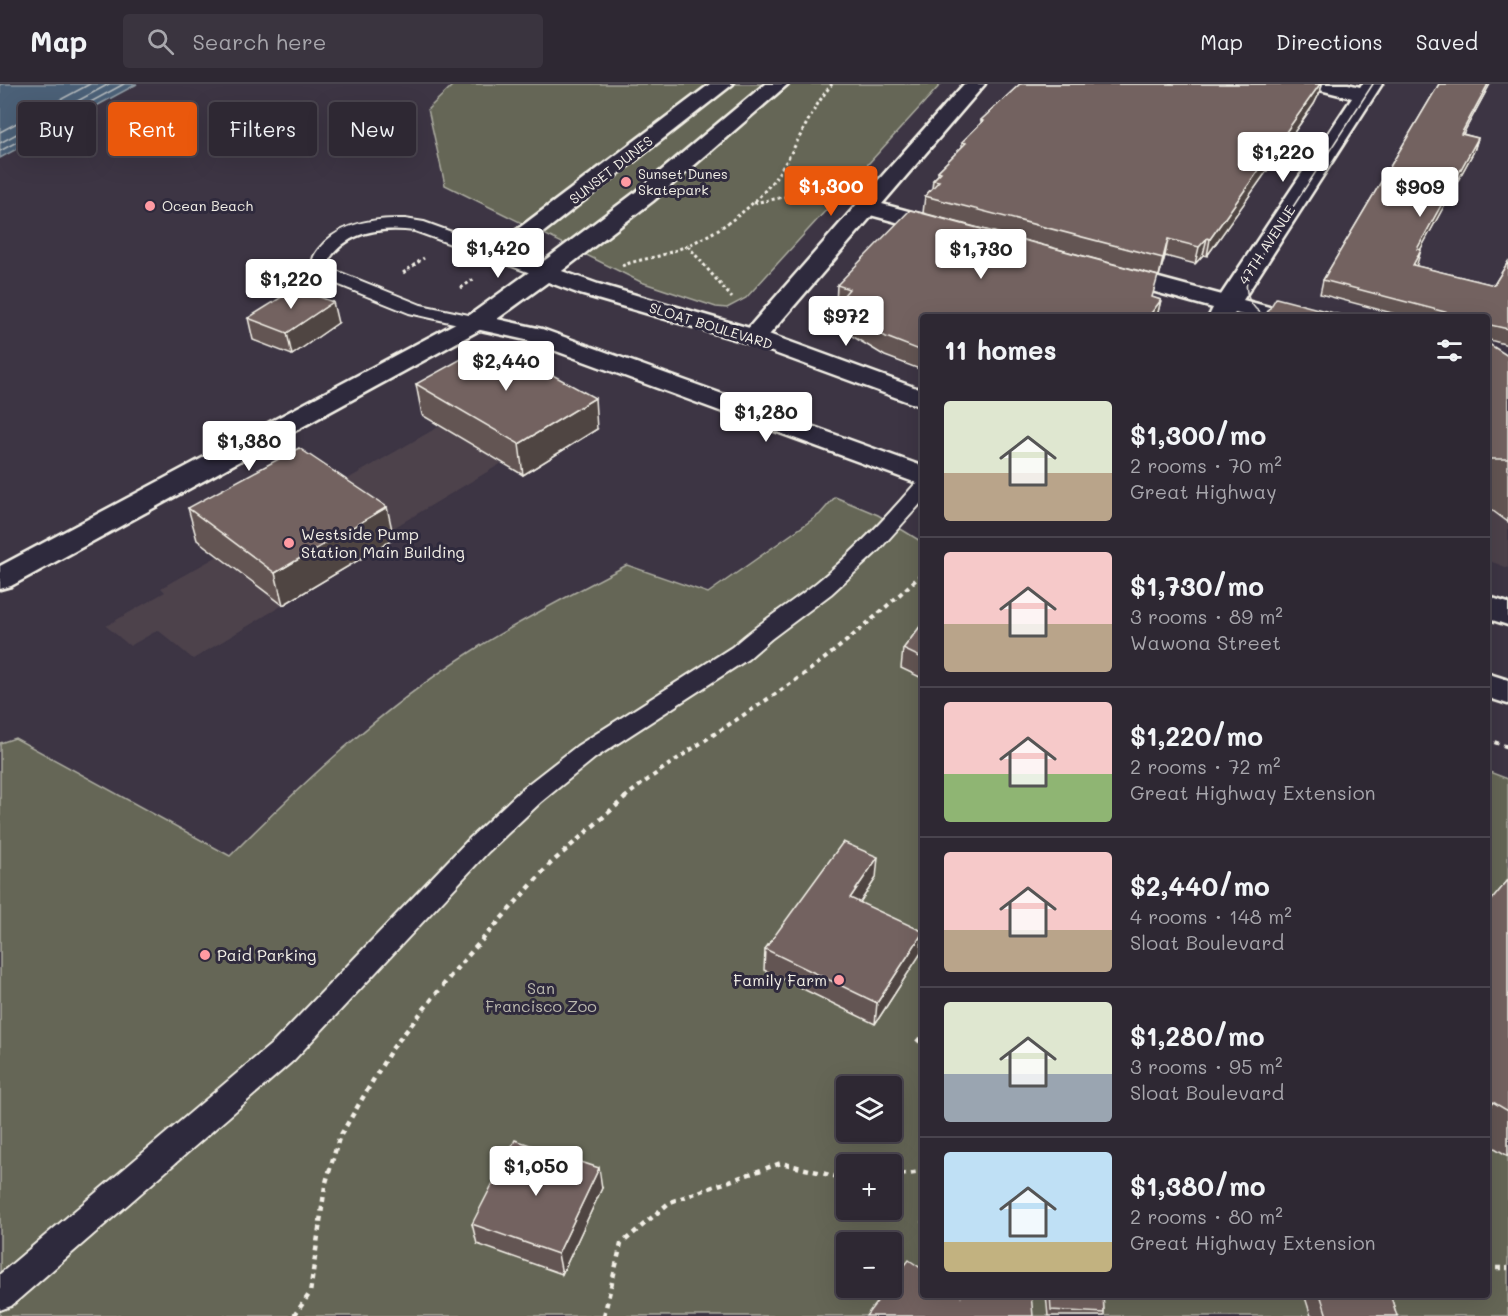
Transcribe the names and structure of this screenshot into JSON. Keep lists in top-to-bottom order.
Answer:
{
  "streets": {
    "street": ["SUNSET DUNES", "47TH AVENUE", "SLOAT BOULEVARD"]
  },
  "crossings": [
    ["SUNSET DUNES", "SLOAT BOULEVARD"]
  ],
  "parks": ["San Francisco Zoo"],
  "places": [
    "Sunset Dunes Skatepark",
    "Ocean Beach",
    "Westside Pump Station Main Building",
    "Paid Parking",
    "Family Farm"
  ],
  "page": {
    "header": "Map",
    "search": "Search here",
    "nav": ["Map", "Directions", "Saved"],
    "chip": [
      "Buy",
      "Rent",
      "Filters",
      "New"
    ],
    "price": [
      "$1,220",
      "$1,300",
      "$909",
      "$1,420",
      "$1,730",
      "$1,220",
      "$972",
      "$2,440",
      "$1,280",
      "$1,380",
      "$1,050"
    ],
    "heading": "11 homes",
    "list": [
      {
        "name": "$1,300/mo",
        "note": "2 rooms · 70 m² · Great Highway"
      },
      {
        "name": "$1,730/mo",
        "note": "3 rooms · 89 m² · Wawona Street"
      },
      {
        "name": "$1,220/mo",
        "note": "2 rooms · 72 m² · Great Highway Extension"
      },
      {
        "name": "$2,440/mo",
        "note": "4 rooms · 148 m² · Sloat Boulevard"
      },
      {
        "name": "$1,280/mo",
        "note": "3 rooms · 95 m² · Sloat Boulevard"
      },
      {
        "name": "$1,380/mo",
        "note": "2 rooms · 80 m² · Great Highway Extension"
      }
    ],
    "map_buttons": ["+", "−"]
  }
}
